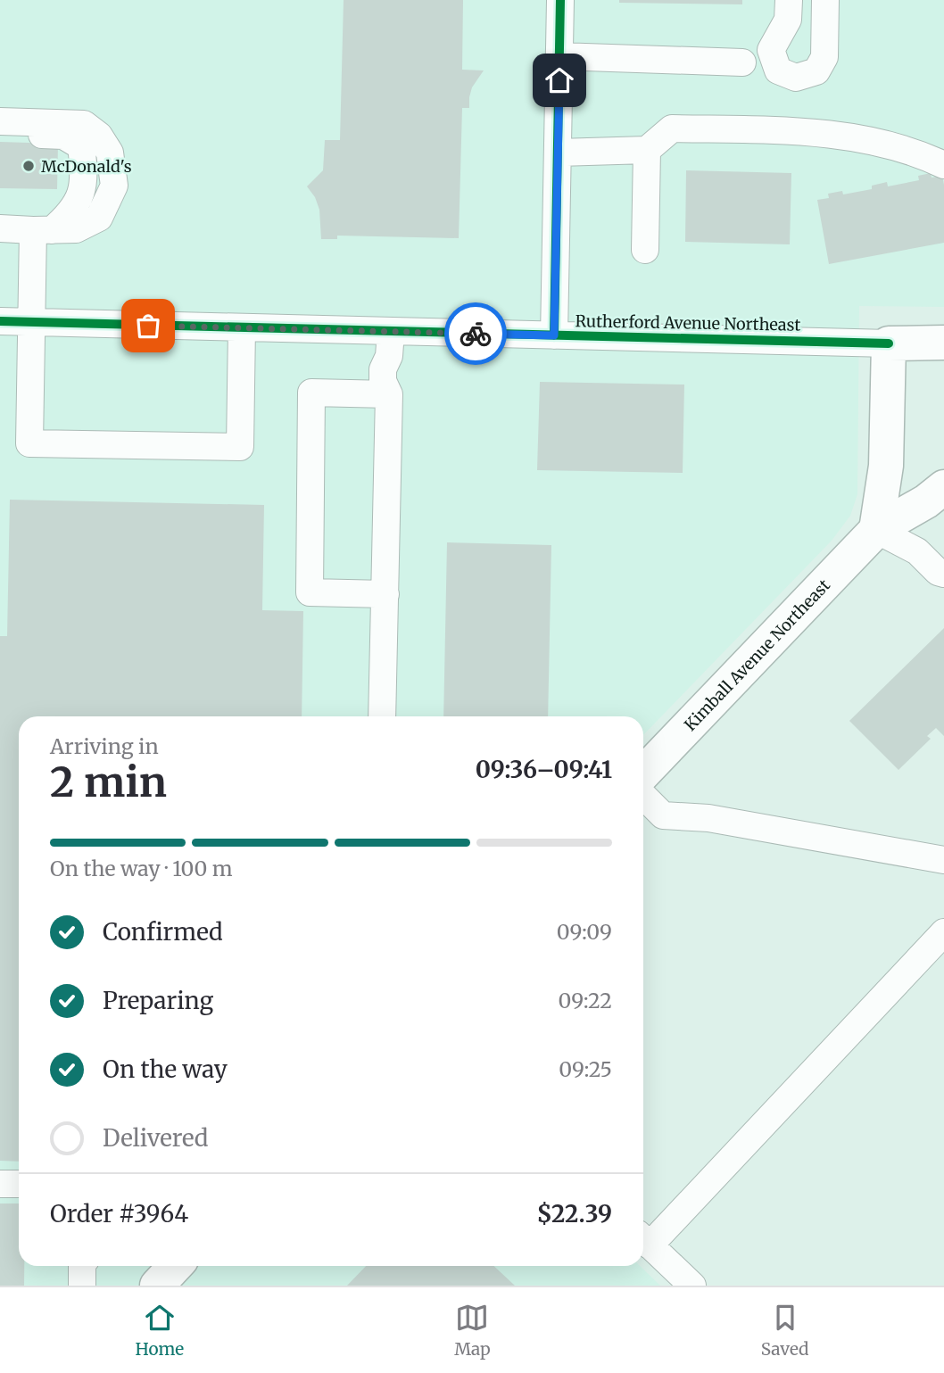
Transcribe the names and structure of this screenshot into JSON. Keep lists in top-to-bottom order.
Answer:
{
  "streets": {
    "main road": ["Rutherford Avenue Northeast", "Kimball Avenue Northeast"]
  },
  "places": ["McDonald's"],
  "page": {
    "heading": ["2 min", "Arriving in", "09:36–09:41"],
    "panel": ["Order #3964", "$22.39"],
    "bar": "On the way · 100 m",
    "list": [
      ["Confirmed", "09:09"],
      ["Preparing", "09:22"],
      ["On the way", "09:25"],
      "Delivered"
    ],
    "tabs": ["Home", "Map", "Saved"]
  }
}
